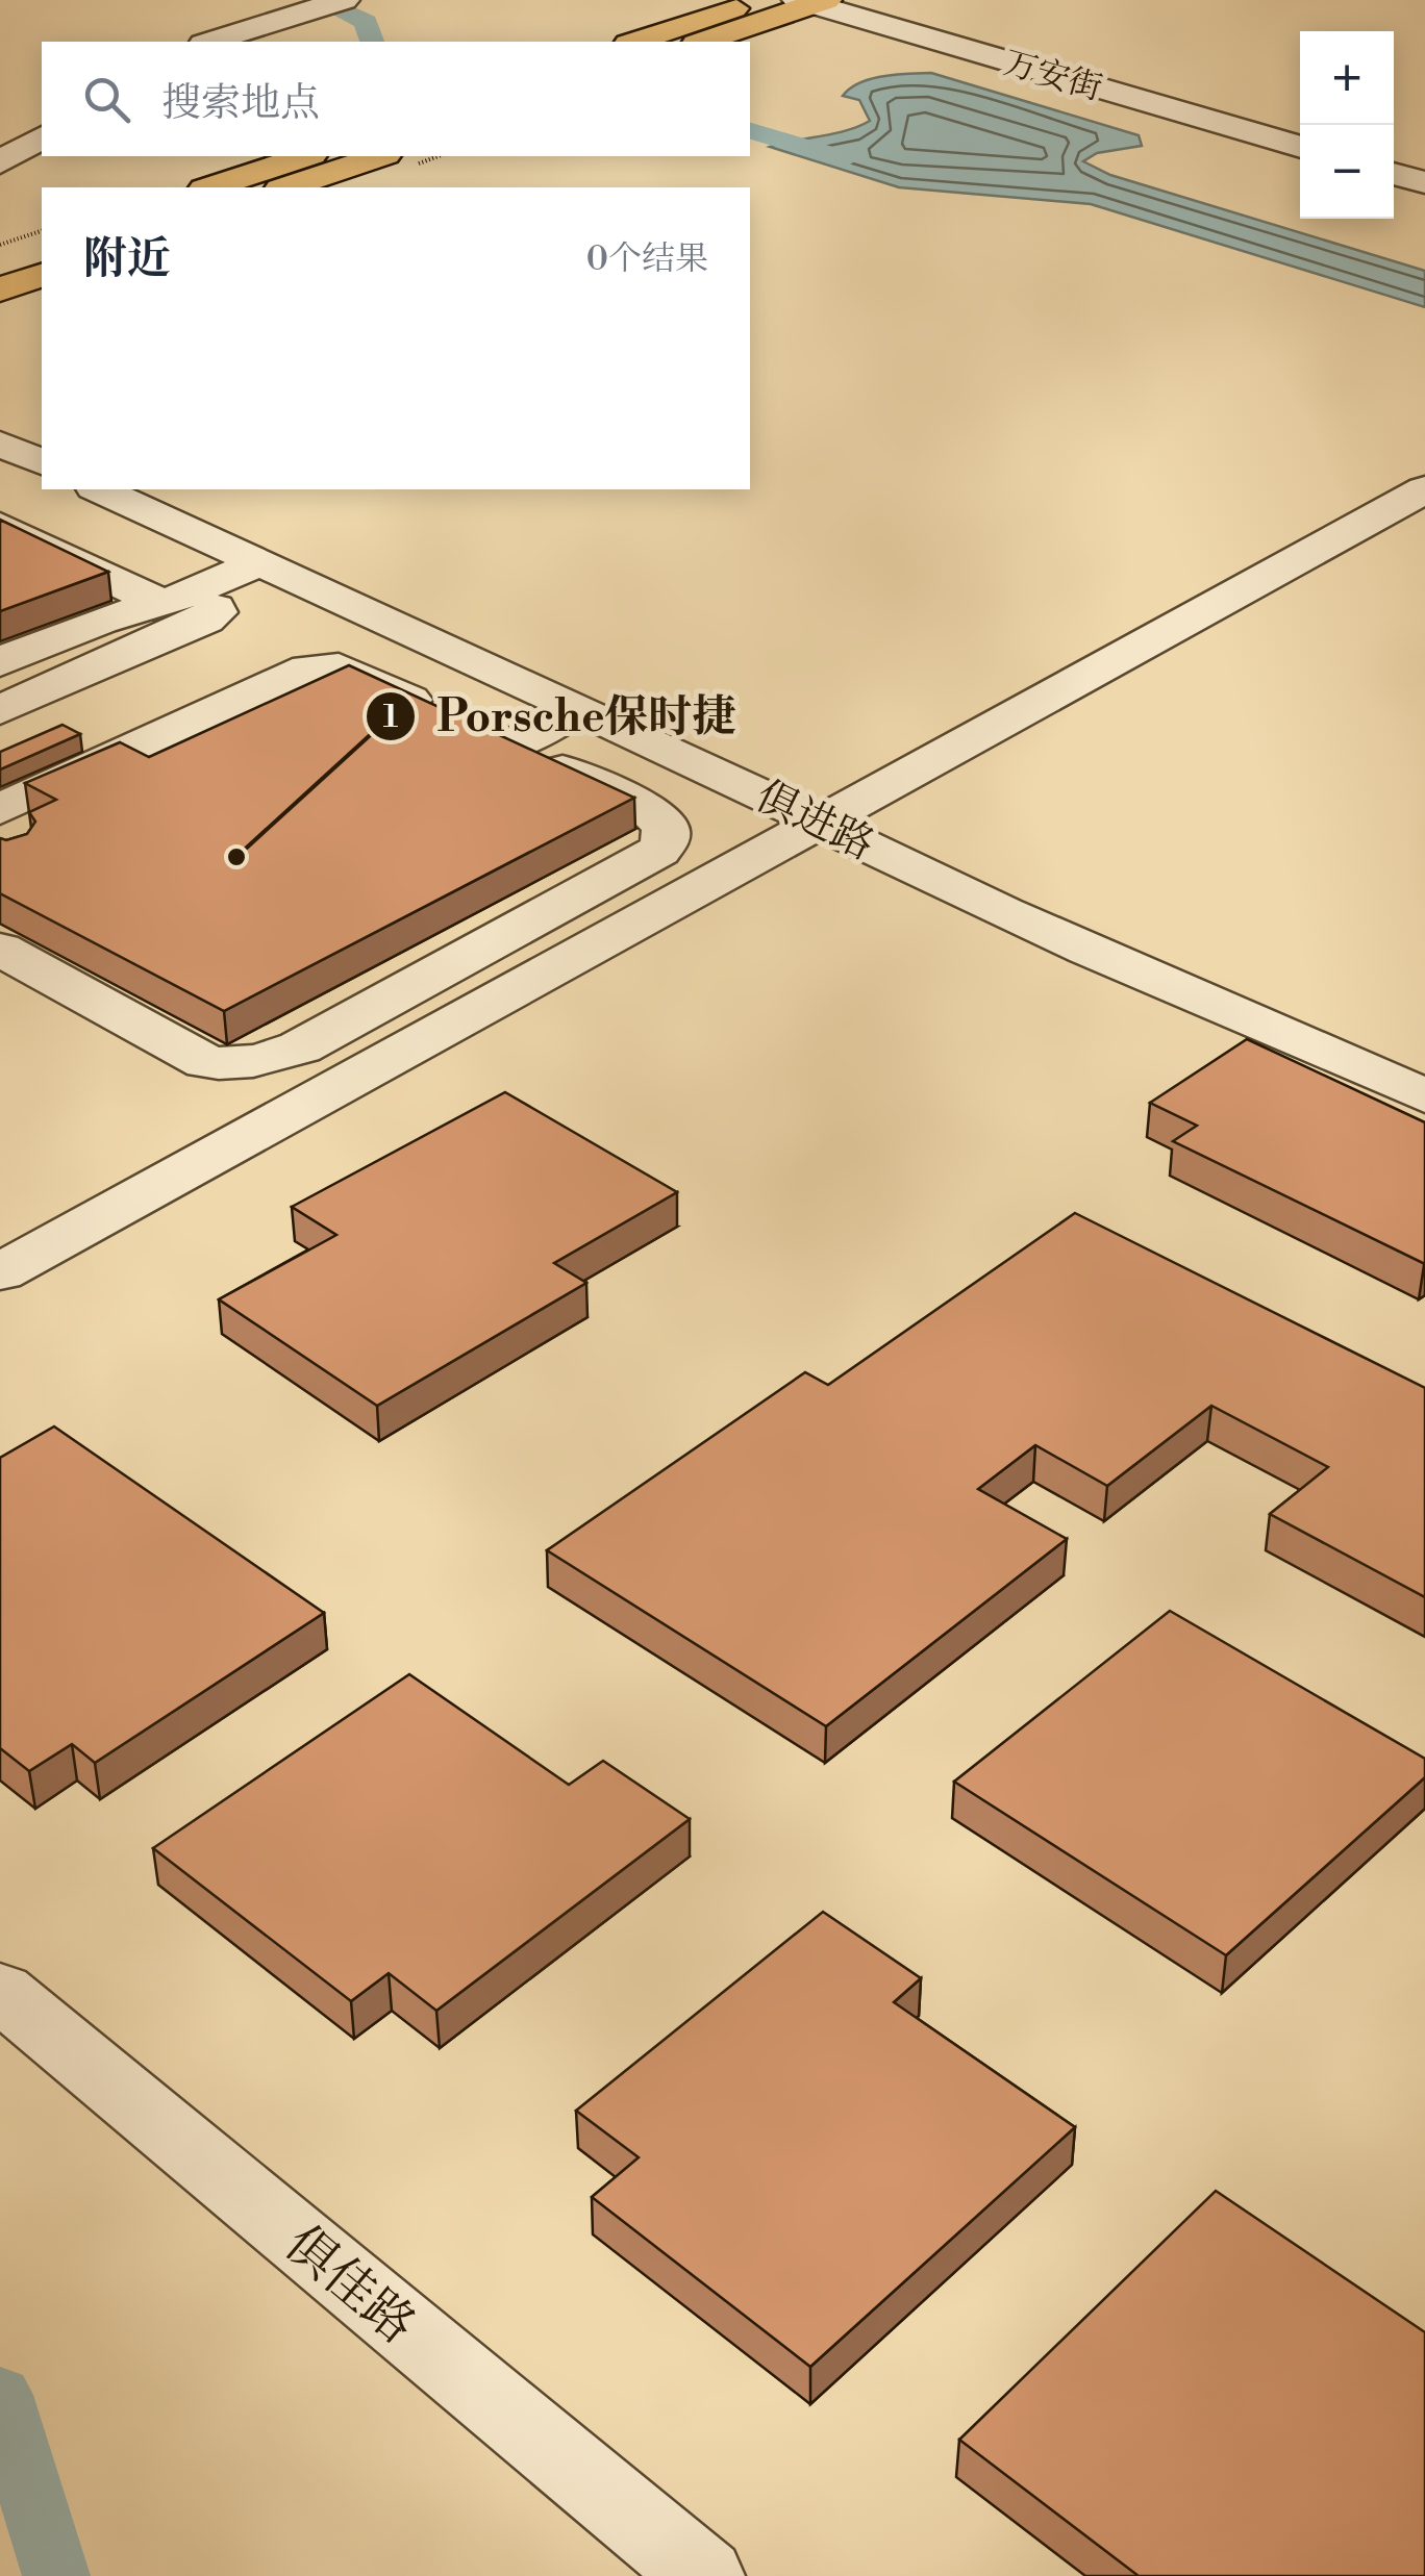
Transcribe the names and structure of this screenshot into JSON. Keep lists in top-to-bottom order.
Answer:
{
  "streets": {
    "street": ["万安街", "俱进路", "俱佳路"]
  },
  "places": ["Porsche保时捷"],
  "page": {
    "map_buttons": ["+", "−"],
    "search": "搜索地点",
    "heading": ["附近", "0个结果"]
  }
}
